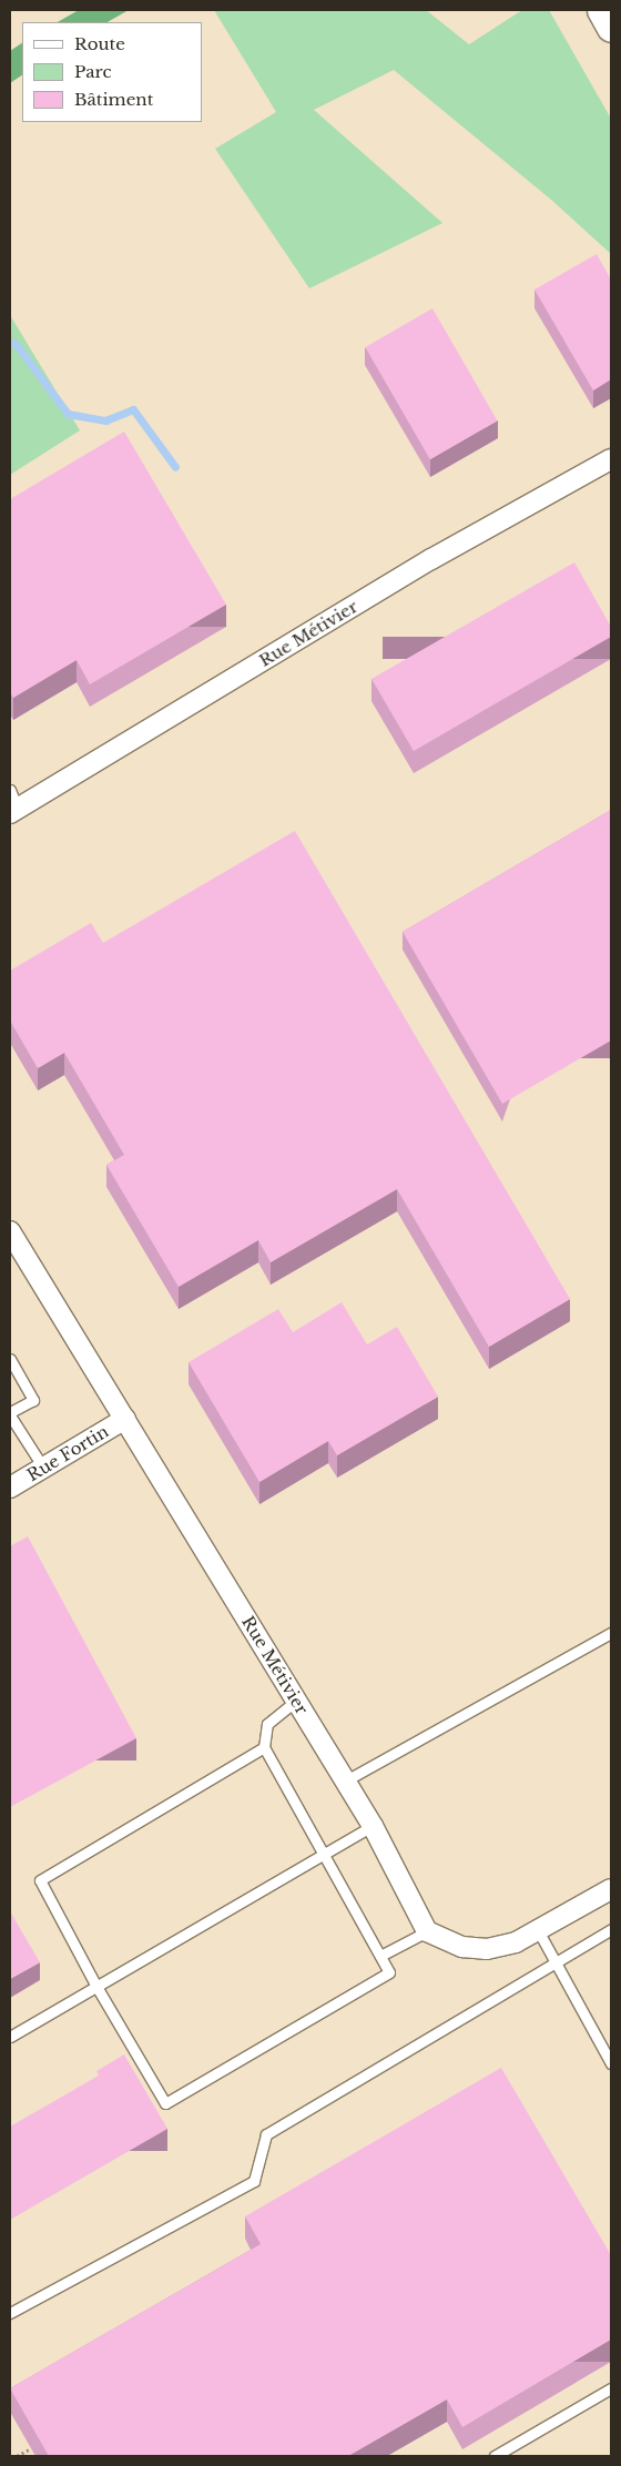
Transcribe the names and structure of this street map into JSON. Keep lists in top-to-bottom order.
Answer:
{
  "streets": {
    "street": ["Rue Métivier", "Rue Fortin"]
  },
  "crossings": [
    ["Rue Métivier", "Rue Fortin"]
  ],
  "legend": ["Route", "Parc", "Bâtiment"]
}
